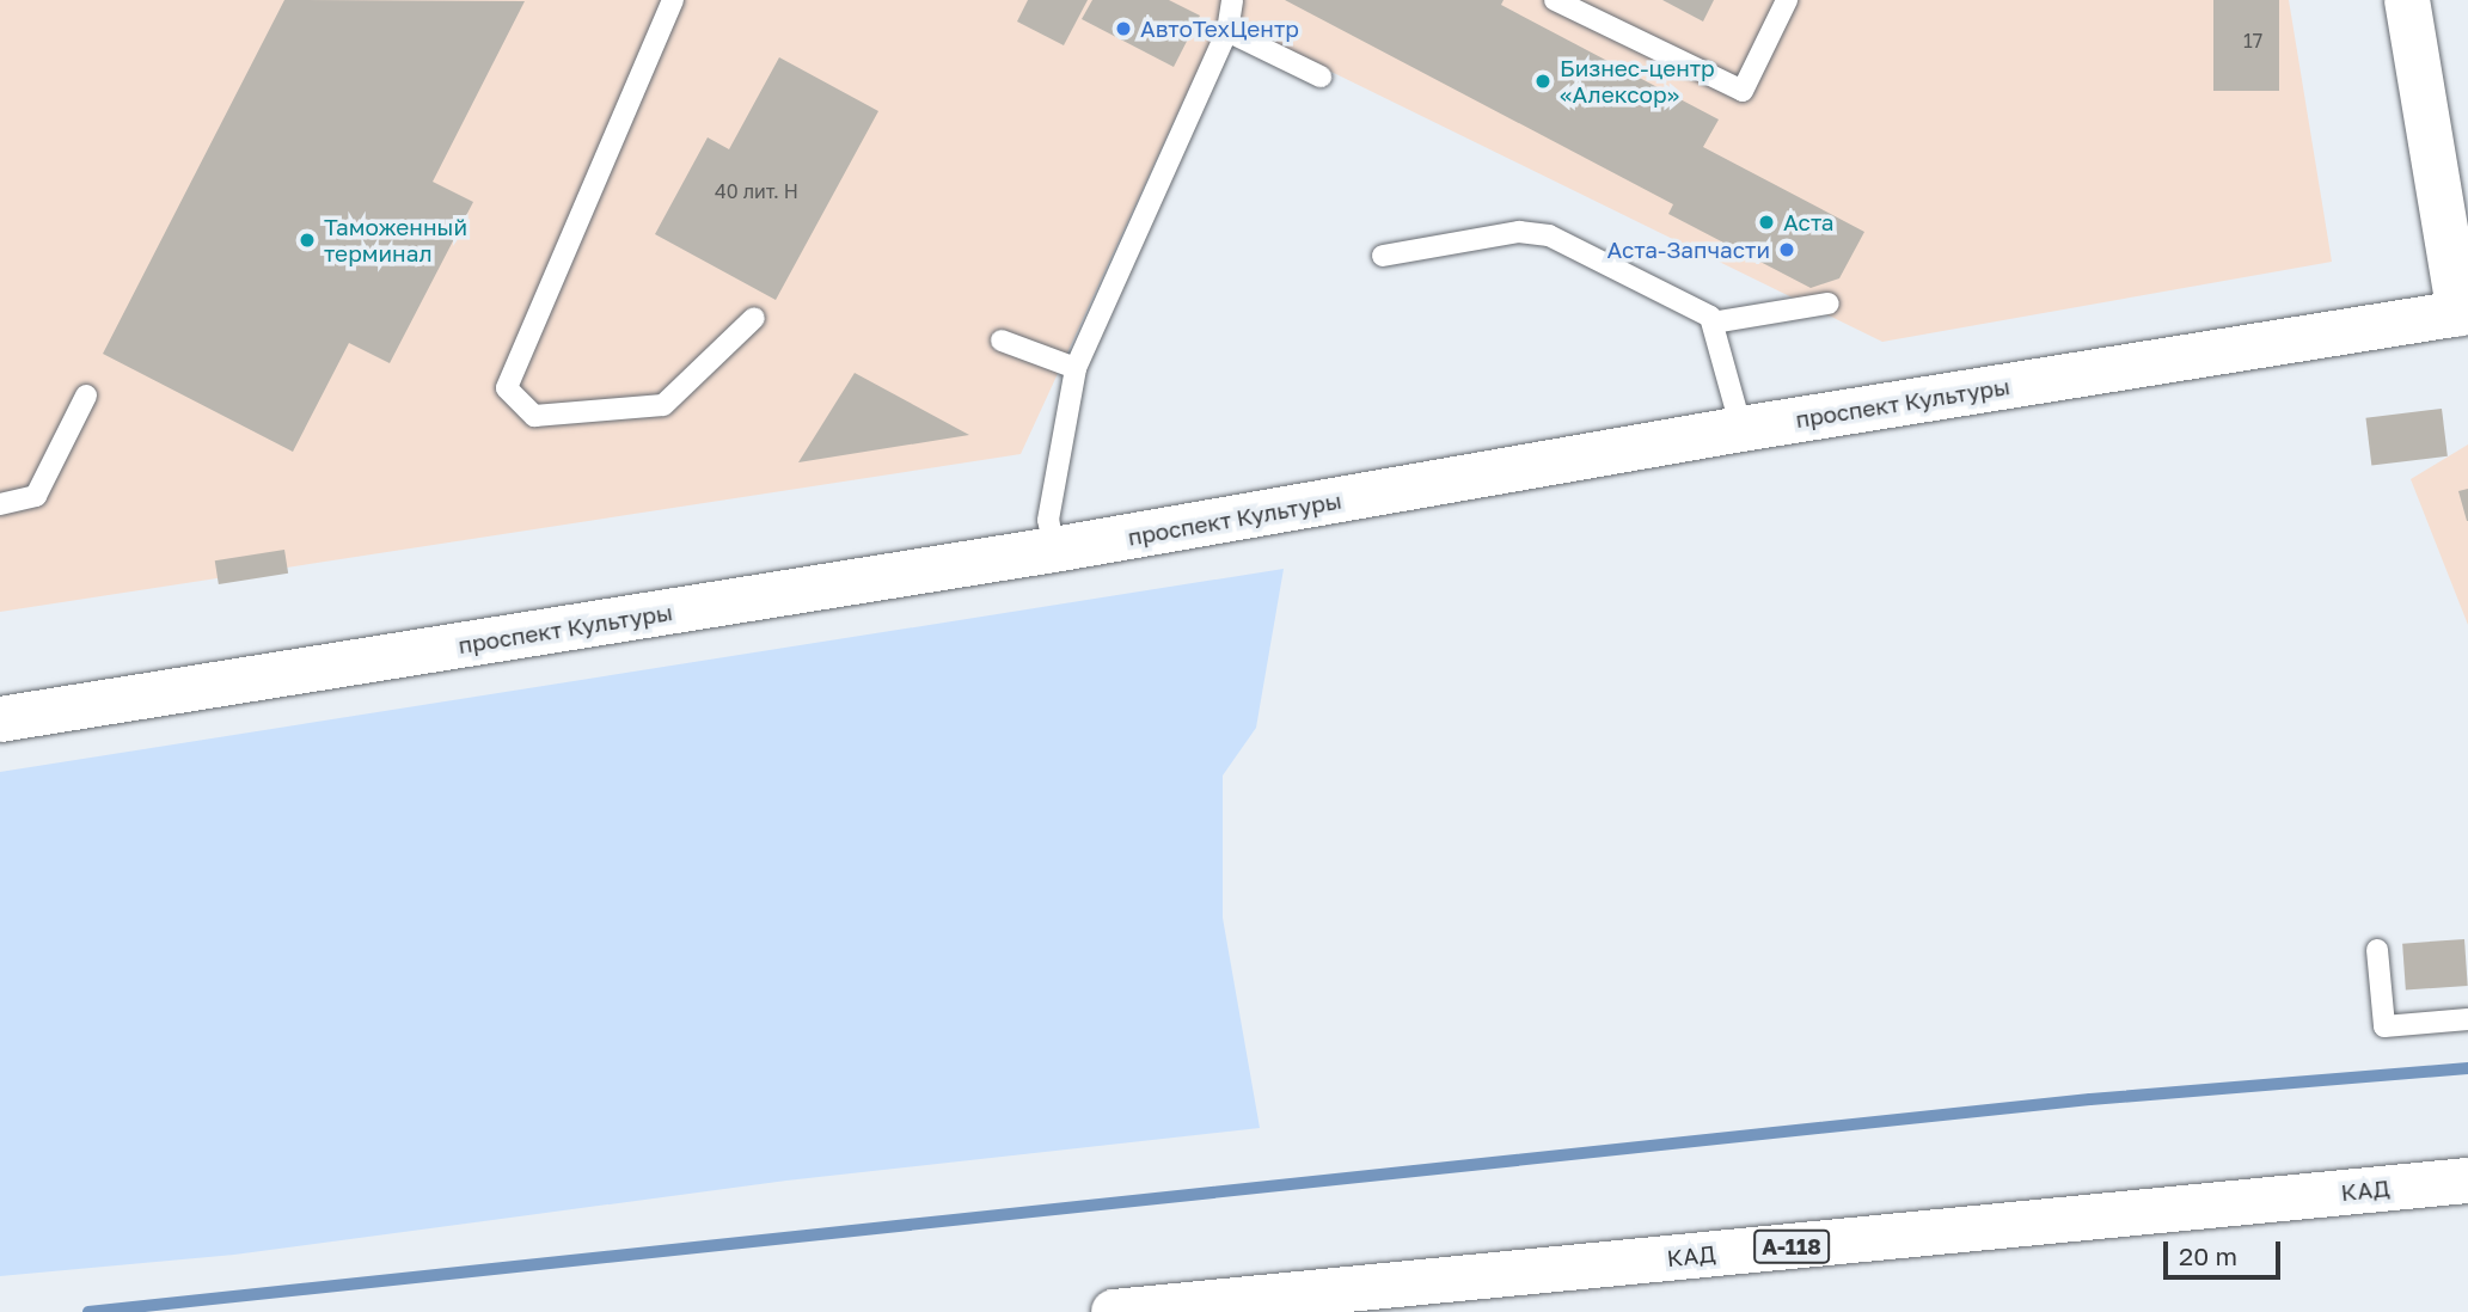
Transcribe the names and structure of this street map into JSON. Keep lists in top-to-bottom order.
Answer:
{
  "streets": {
    "main road": ["проспект Культуры", "КАД", "А-118"]
  },
  "places": [
    "АвтоТехЦентр",
    "Бизнес-центр «Алексор»",
    "Аста",
    "Таможенный терминал",
    "Аста-Запчасти"
  ],
  "house_numbers": ["17", "40 лит. Н"],
  "scale_bar": "20 m"
}
